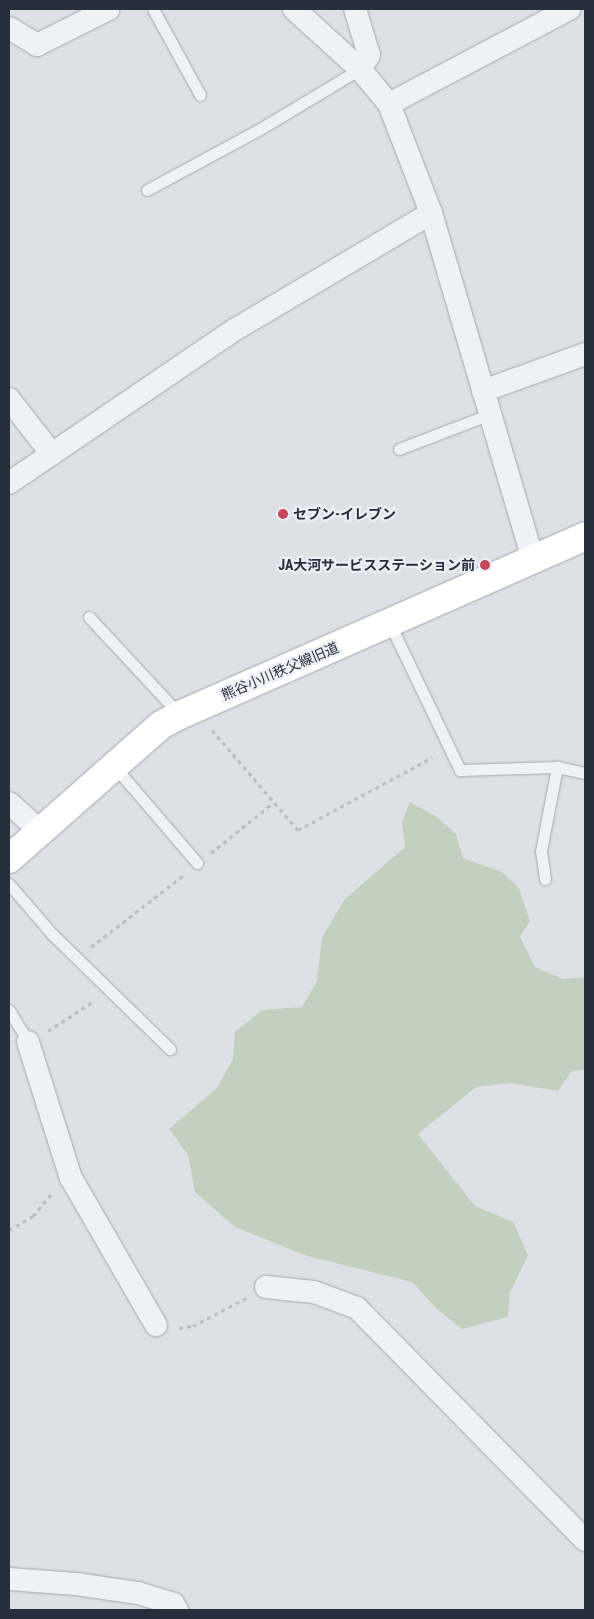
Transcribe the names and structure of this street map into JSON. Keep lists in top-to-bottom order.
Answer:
{
  "streets": {
    "street": ["熊谷小川秩父線旧道"]
  },
  "places": ["セブン-イレブン", "JA大河サービスステーション前"]
}
